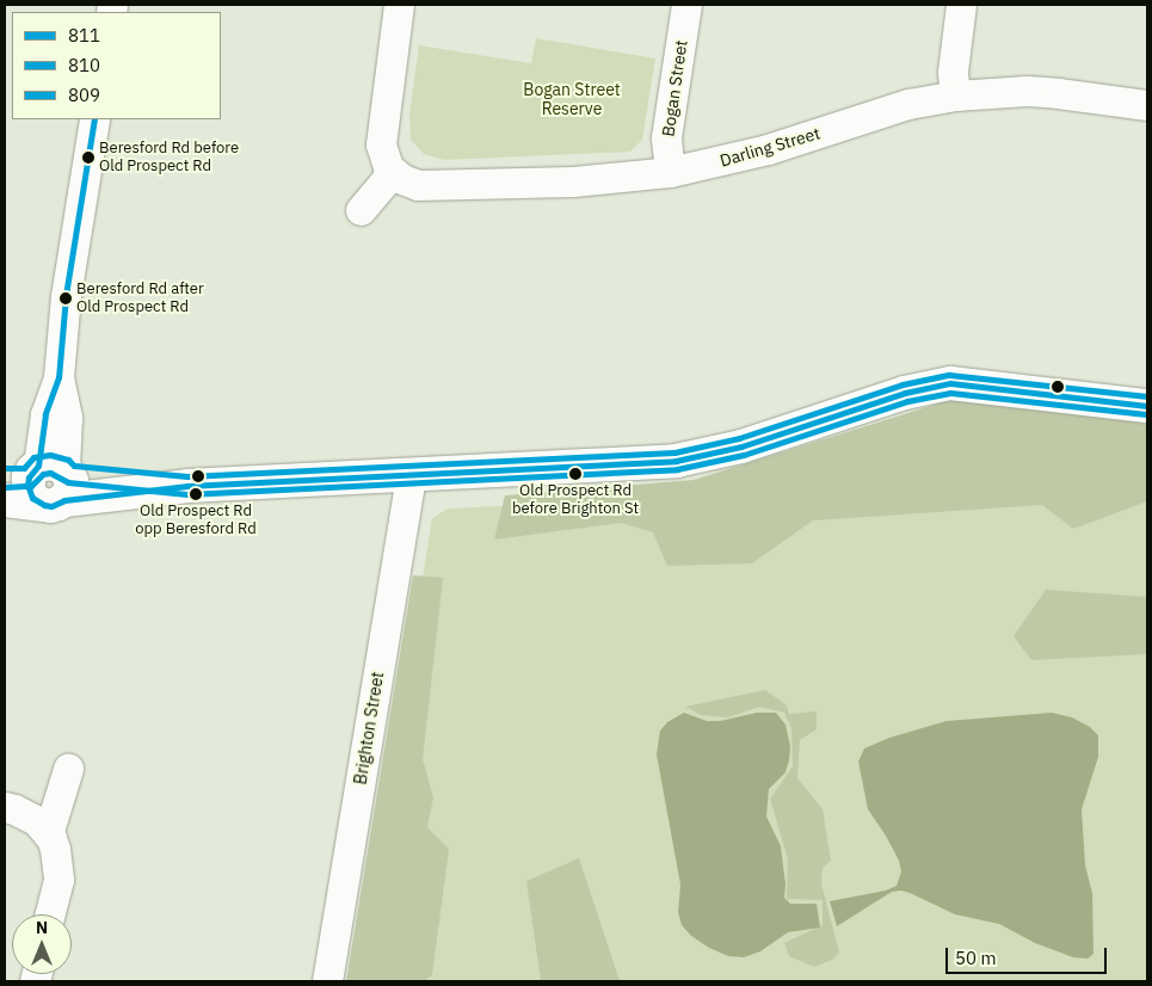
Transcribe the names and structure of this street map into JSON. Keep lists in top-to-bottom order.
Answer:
{
  "streets": {
    "street": ["Bogan Street", "Darling Street", "Brighton Street"]
  },
  "crossings": [
    ["Bogan Street", "Darling Street"]
  ],
  "parks": ["Bogan Street Reserve"],
  "places": [
    "Beresford Rd before Old Prospect Rd",
    "Beresford Rd after Old Prospect Rd",
    "Old Prospect Rd before Brighton St",
    "Old Prospect Rd opp Beresford Rd"
  ],
  "lines": ["transit line 811", "transit line 809", "transit line 810"],
  "legend": ["811", "810", "809"],
  "scale_bar": "50 m",
  "north": "top"
}
